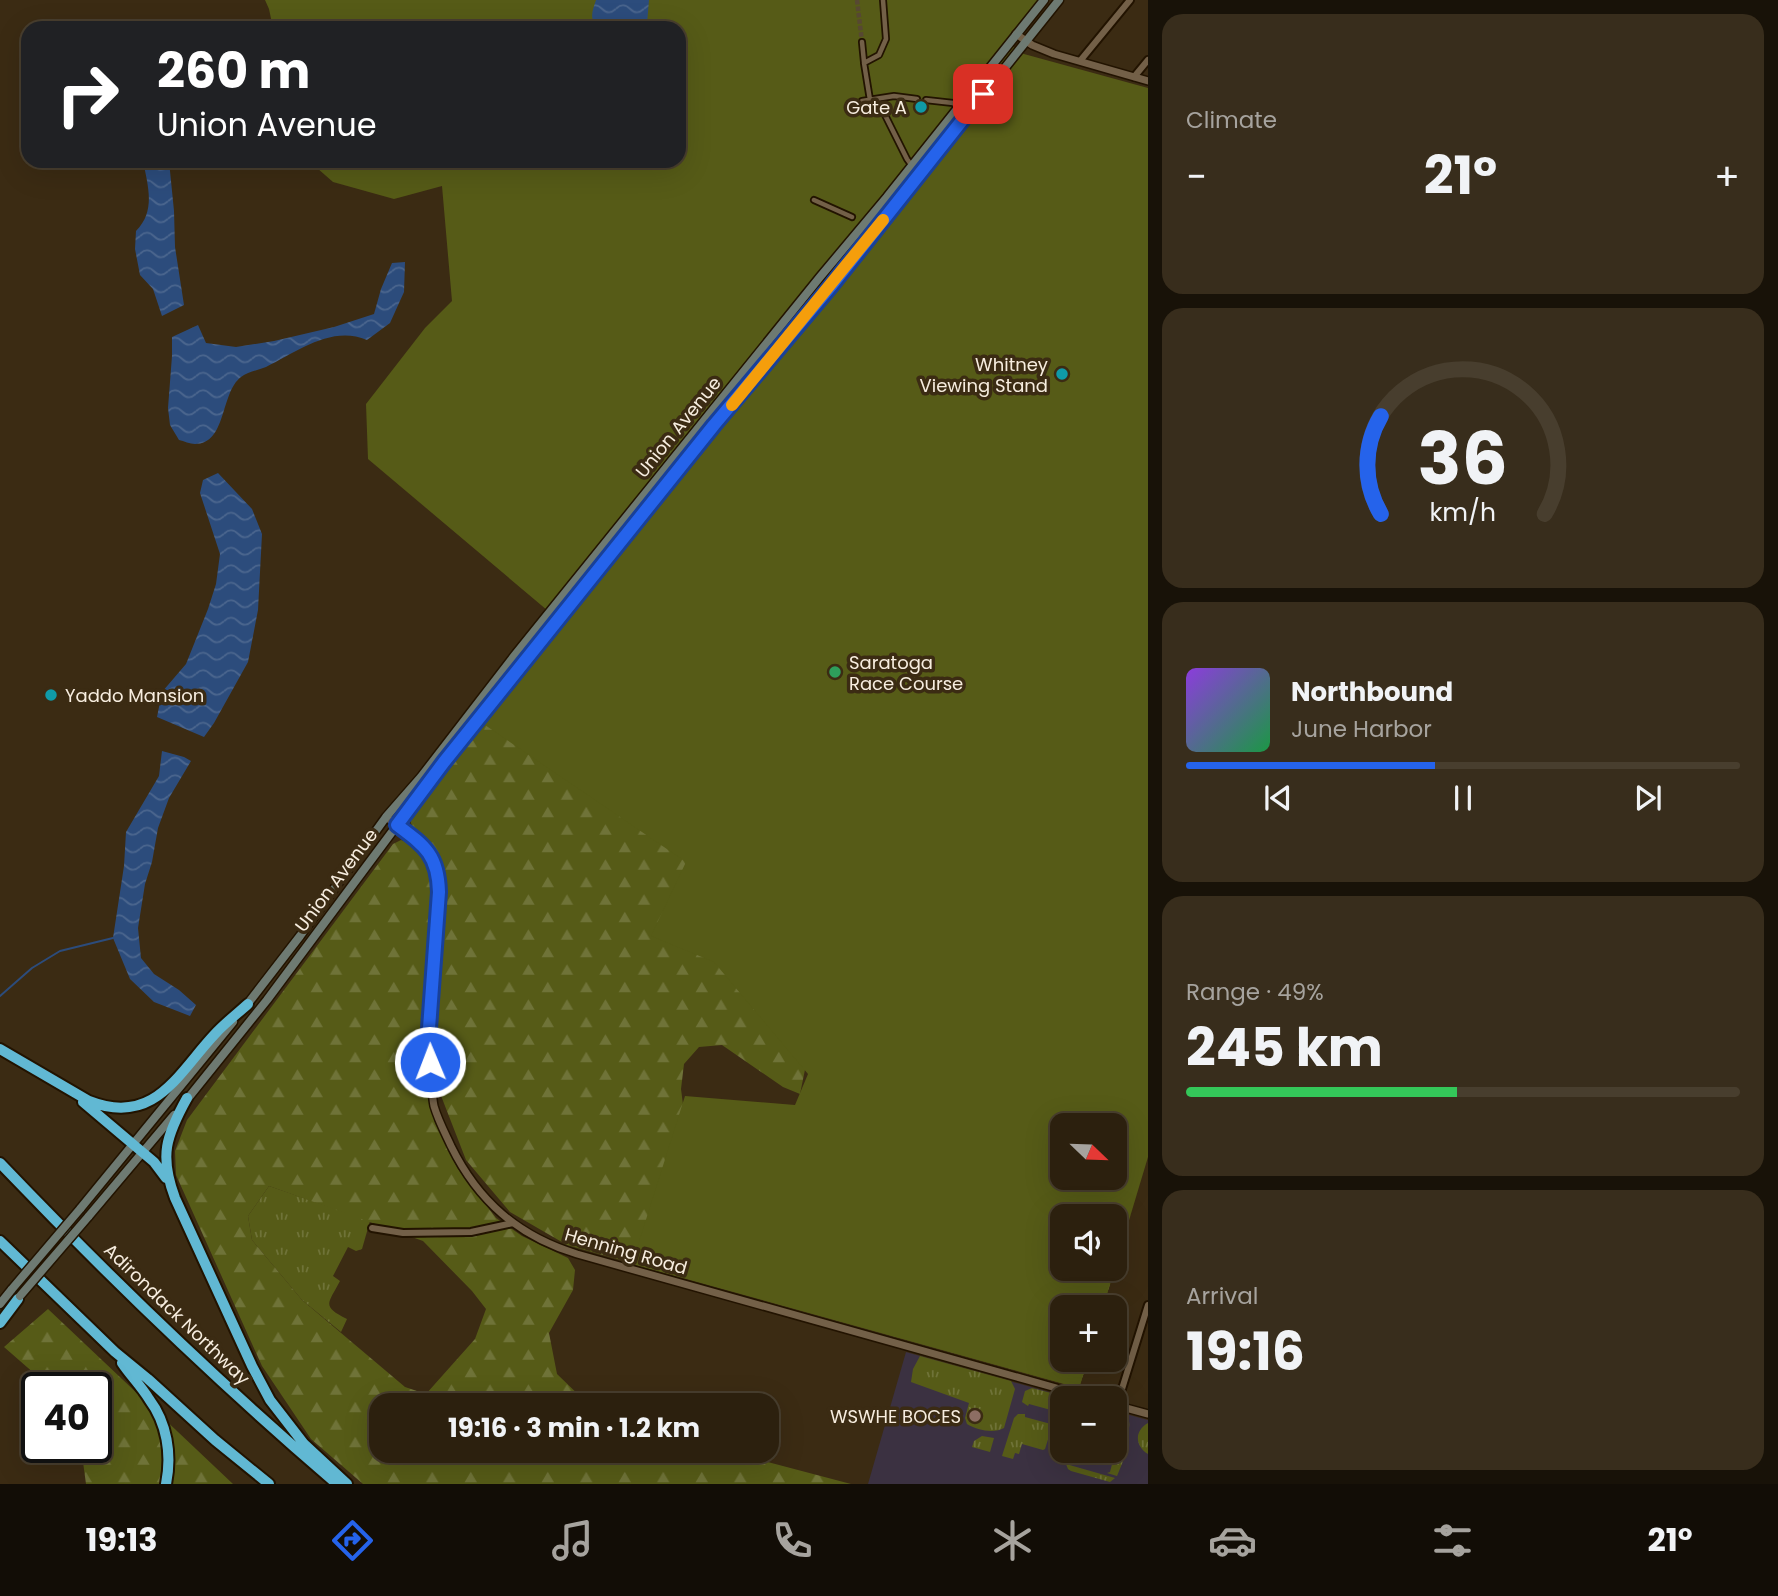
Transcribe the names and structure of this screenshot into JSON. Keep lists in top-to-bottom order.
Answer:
{
  "streets": {
    "highway": ["Adirondack Northway"],
    "main road": ["Union Avenue"],
    "street": ["Henning Road"]
  },
  "crossings": [
    ["Union Avenue", "Henning Road"]
  ],
  "places": [
    "Gate A",
    "Whitney Viewing Stand",
    "Saratoga Race Course",
    "Yaddo Mansion",
    "WSWHE BOCES"
  ],
  "north": "bottom right",
  "page": {
    "tile": [
      "Climate",
      ["Range · 49%", "245 km"],
      ["Arrival", "19:16"]
    ],
    "turn": ["260 m", "Union Avenue"],
    "heat": ["−", "21°", "+"],
    "song": ["Northbound", "June Harbor"],
    "map_buttons": ["+", "−"],
    "limit": "40",
    "trip": "19:16 · 3 min · 1.2 km",
    "tabs": ["19:13", "21°"],
    "gauge": ["36", "km/h"]
  }
}
